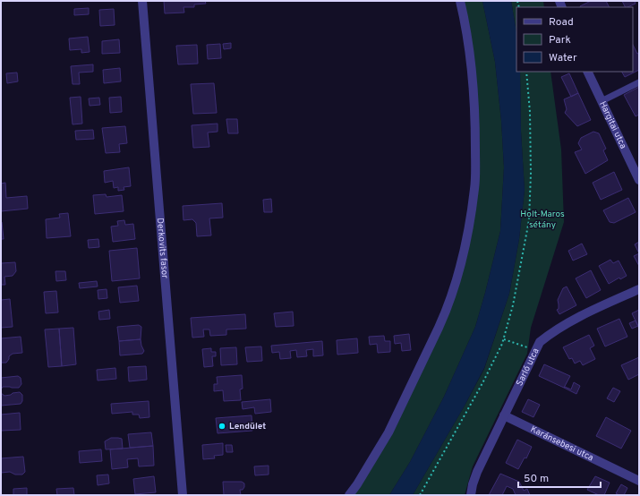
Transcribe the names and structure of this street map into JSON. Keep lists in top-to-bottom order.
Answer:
{
  "streets": {
    "street": [
      "Hargitai utca",
      "Derkovits fasor",
      "Sarló utca",
      "Karánsebesi utca"
    ]
  },
  "crossings": [
    ["Sarló utca", "Karánsebesi utca"]
  ],
  "parks": ["Holt-Maros sétány"],
  "places": ["Lendület"],
  "legend": ["Road", "Park", "Water"],
  "scale_bar": "50 m"
}
